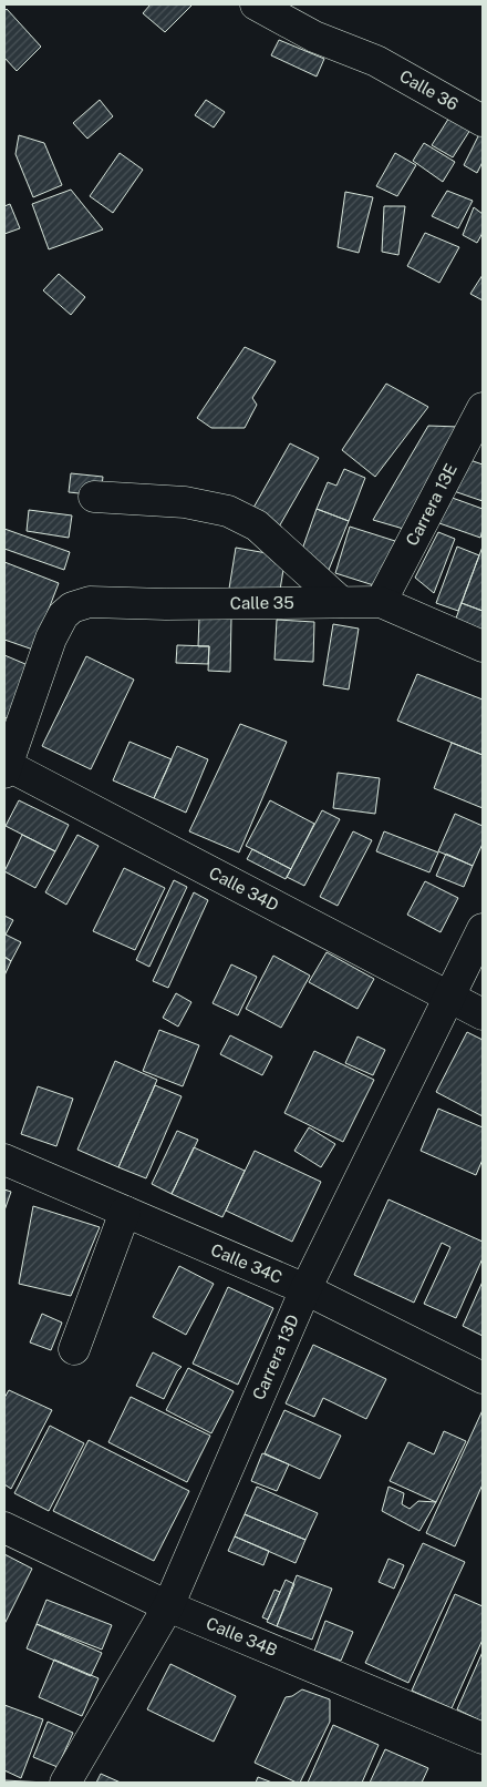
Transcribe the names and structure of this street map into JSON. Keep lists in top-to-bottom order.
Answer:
{
  "streets": {
    "street": [
      "Calle 36",
      "Carrera 13E",
      "Calle 35",
      "Calle 34D",
      "Calle 34C",
      "Carrera 13D",
      "Calle 34B"
    ]
  },
  "crossings": [
    ["Carrera 13E", "Calle 35"],
    ["Calle 35", "Calle 34D"],
    ["Calle 34D", "Carrera 13D"],
    ["Calle 34C", "Carrera 13D"],
    ["Carrera 13D", "Calle 34B"]
  ]
}
